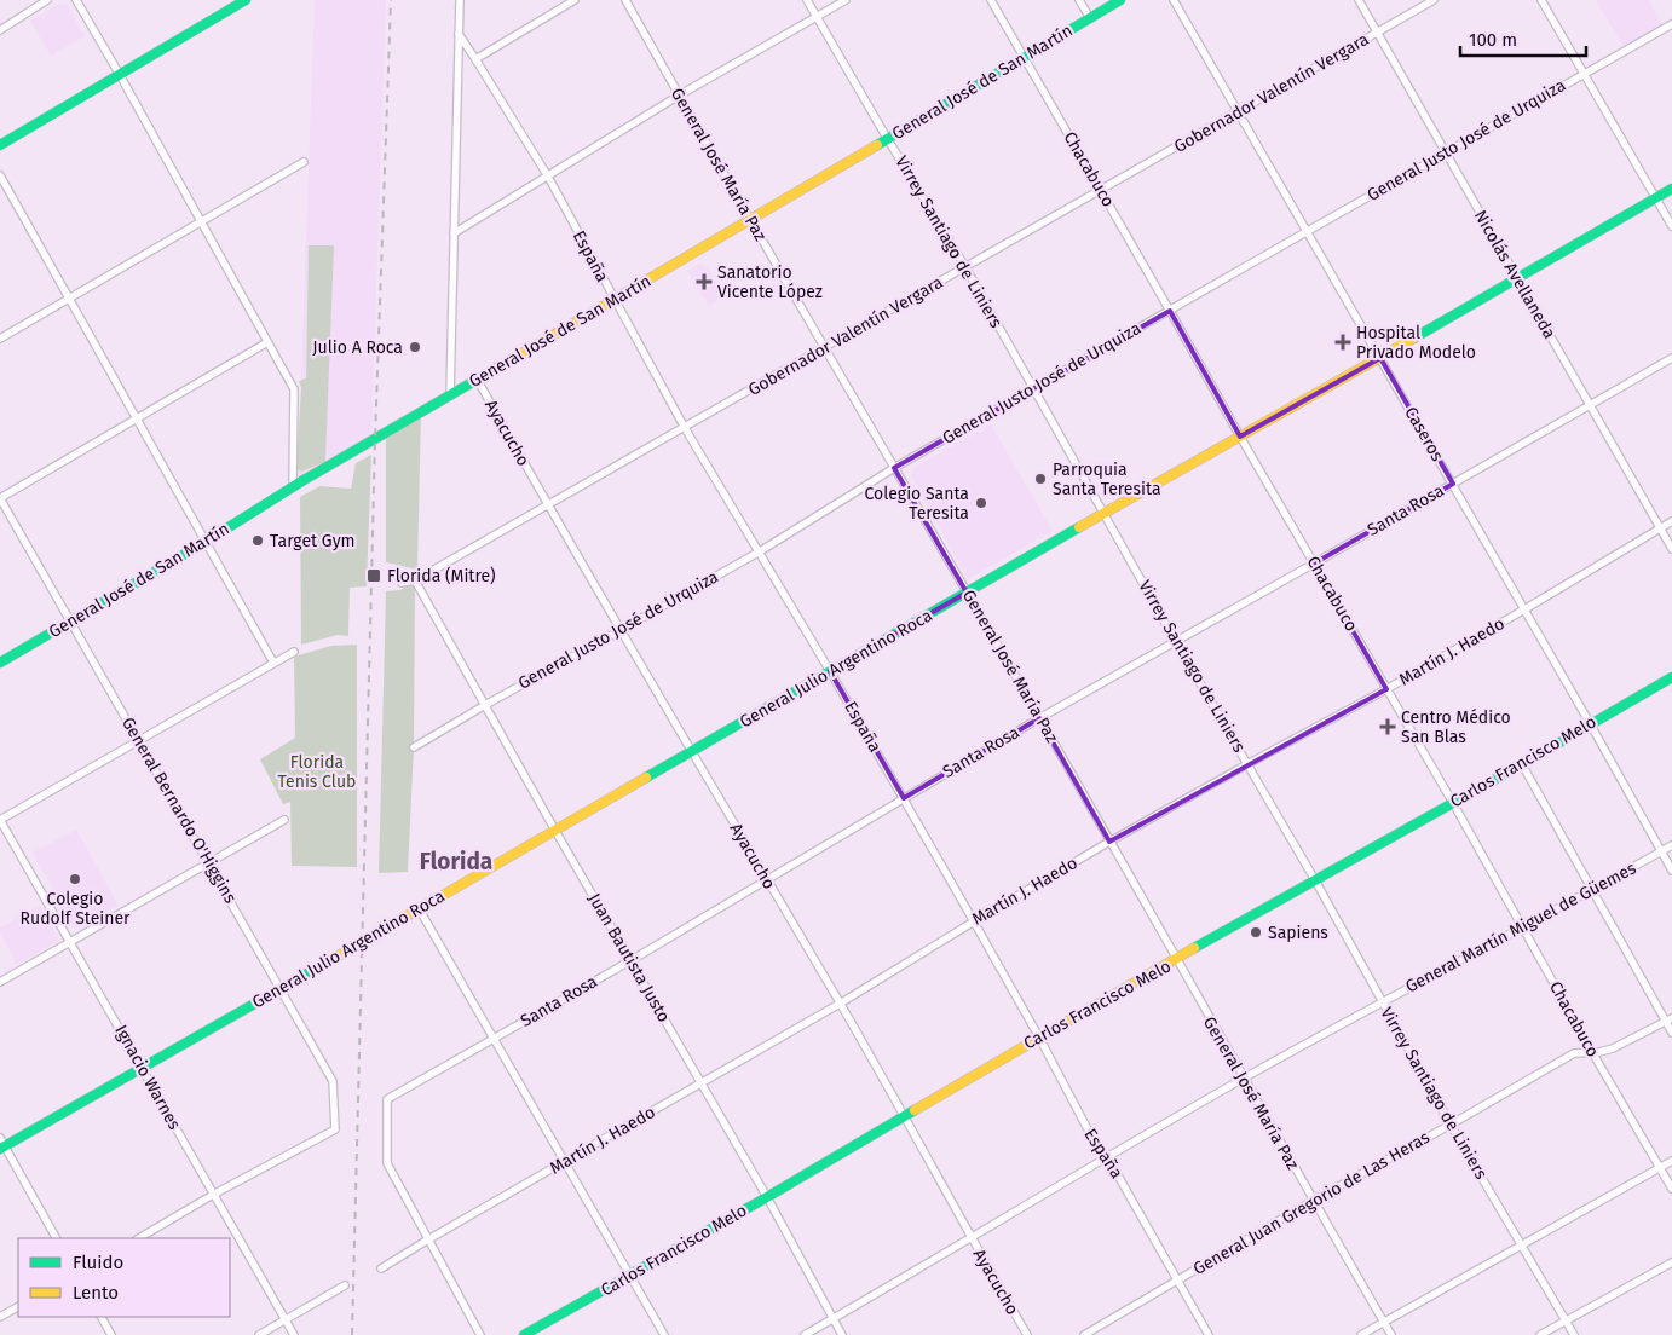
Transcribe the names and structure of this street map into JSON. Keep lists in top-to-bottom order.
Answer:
{
  "streets": {
    "street": [
      "General José de San Martín",
      "Gobernador Valentín Vergara",
      "General Justo José de Urquiza",
      "General José María Paz",
      "Chacabuco",
      "Virrey Santiago de Liniers",
      "España",
      "Nicolás Avellaneda",
      "Ayacucho",
      "Caseros",
      "Santa Rosa",
      "Martín J. Haedo",
      "General Julio Argentino Roca",
      "Carlos Francisco Melo",
      "General Bernardo O'Higgins",
      "General Martín Miguel de Güemes",
      "Juan Bautista Justo",
      "Ignacio Warnes",
      "General Juan Gregorio de Las Heras"
    ]
  },
  "crossings": [
    ["General José de San Martín", "General José María Paz"],
    ["General José de San Martín", "Chacabuco"],
    ["General José de San Martín", "Virrey Santiago de Liniers"],
    ["General José de San Martín", "España"],
    ["General José de San Martín", "Ayacucho"],
    ["General José de San Martín", "General Bernardo O'Higgins"],
    ["Gobernador Valentín Vergara", "General José María Paz"],
    ["Gobernador Valentín Vergara", "Chacabuco"],
    ["Gobernador Valentín Vergara", "Virrey Santiago de Liniers"],
    ["Gobernador Valentín Vergara", "España"],
    ["Gobernador Valentín Vergara", "Nicolás Avellaneda"],
    ["Gobernador Valentín Vergara", "Ayacucho"],
    ["Gobernador Valentín Vergara", "Caseros"],
    ["Gobernador Valentín Vergara", "Juan Bautista Justo"],
    ["General Justo José de Urquiza", "General José María Paz"],
    ["General Justo José de Urquiza", "Chacabuco"],
    ["General Justo José de Urquiza", "Virrey Santiago de Liniers"],
    ["General Justo José de Urquiza", "España"],
    ["General Justo José de Urquiza", "Nicolás Avellaneda"],
    ["General Justo José de Urquiza", "Ayacucho"],
    ["General Justo José de Urquiza", "Caseros"],
    ["General Justo José de Urquiza", "Juan Bautista Justo"],
    ["General José María Paz", "Santa Rosa"],
    ["General José María Paz", "Martín J. Haedo"],
    ["General José María Paz", "General Julio Argentino Roca"],
    ["General José María Paz", "Carlos Francisco Melo"],
    ["General José María Paz", "General Martín Miguel de Güemes"],
    ["General José María Paz", "General Juan Gregorio de Las Heras"],
    ["Chacabuco", "Santa Rosa"],
    ["Chacabuco", "Martín J. Haedo"],
    ["Chacabuco", "General Julio Argentino Roca"],
    ["Chacabuco", "Carlos Francisco Melo"],
    ["Chacabuco", "General Martín Miguel de Güemes"],
    ["Chacabuco", "General Juan Gregorio de Las Heras"],
    ["Virrey Santiago de Liniers", "Santa Rosa"],
    ["Virrey Santiago de Liniers", "Martín J. Haedo"],
    ["Virrey Santiago de Liniers", "General Julio Argentino Roca"],
    ["Virrey Santiago de Liniers", "Carlos Francisco Melo"],
    ["Virrey Santiago de Liniers", "General Martín Miguel de Güemes"],
    ["Virrey Santiago de Liniers", "General Juan Gregorio de Las Heras"],
    ["España", "Santa Rosa"],
    ["España", "Martín J. Haedo"],
    ["España", "General Julio Argentino Roca"],
    ["España", "Carlos Francisco Melo"],
    ["España", "General Martín Miguel de Güemes"],
    ["España", "General Juan Gregorio de Las Heras"],
    ["Nicolás Avellaneda", "Santa Rosa"],
    ["Nicolás Avellaneda", "Martín J. Haedo"],
    ["Nicolás Avellaneda", "General Julio Argentino Roca"],
    ["Ayacucho", "Santa Rosa"],
    ["Ayacucho", "Martín J. Haedo"],
    ["Ayacucho", "General Julio Argentino Roca"],
    ["Ayacucho", "Carlos Francisco Melo"],
    ["Ayacucho", "General Martín Miguel de Güemes"],
    ["Caseros", "Santa Rosa"],
    ["Caseros", "Martín J. Haedo"],
    ["Caseros", "General Julio Argentino Roca"],
    ["Caseros", "Carlos Francisco Melo"],
    ["Caseros", "General Martín Miguel de Güemes"],
    ["Santa Rosa", "Martín J. Haedo"],
    ["Santa Rosa", "Juan Bautista Justo"],
    ["Martín J. Haedo", "Juan Bautista Justo"],
    ["General Julio Argentino Roca", "General Bernardo O'Higgins"],
    ["General Julio Argentino Roca", "Juan Bautista Justo"],
    ["General Julio Argentino Roca", "Ignacio Warnes"],
    ["Carlos Francisco Melo", "Juan Bautista Justo"],
    ["General Bernardo O'Higgins", "Ignacio Warnes"],
    ["General Martín Miguel de Güemes", "Juan Bautista Justo"]
  ],
  "districts": ["Florida"],
  "parks": ["Florida Tenis Club"],
  "places": {
    "health": ["Sanatorio Vicente López", "Hospital Privado Modelo", "Centro Médico San Blas"],
    "other": [
      "Julio A Roca",
      "Parroquia Santa Teresita",
      "Colegio Santa Teresita",
      "Target Gym",
      "Colegio Rudolf Steiner",
      "Sapiens"
    ],
    "transit": ["Florida (Mitre)"]
  },
  "legend": ["Fluido", "Lento"],
  "scale_bar": "100 m"
}
